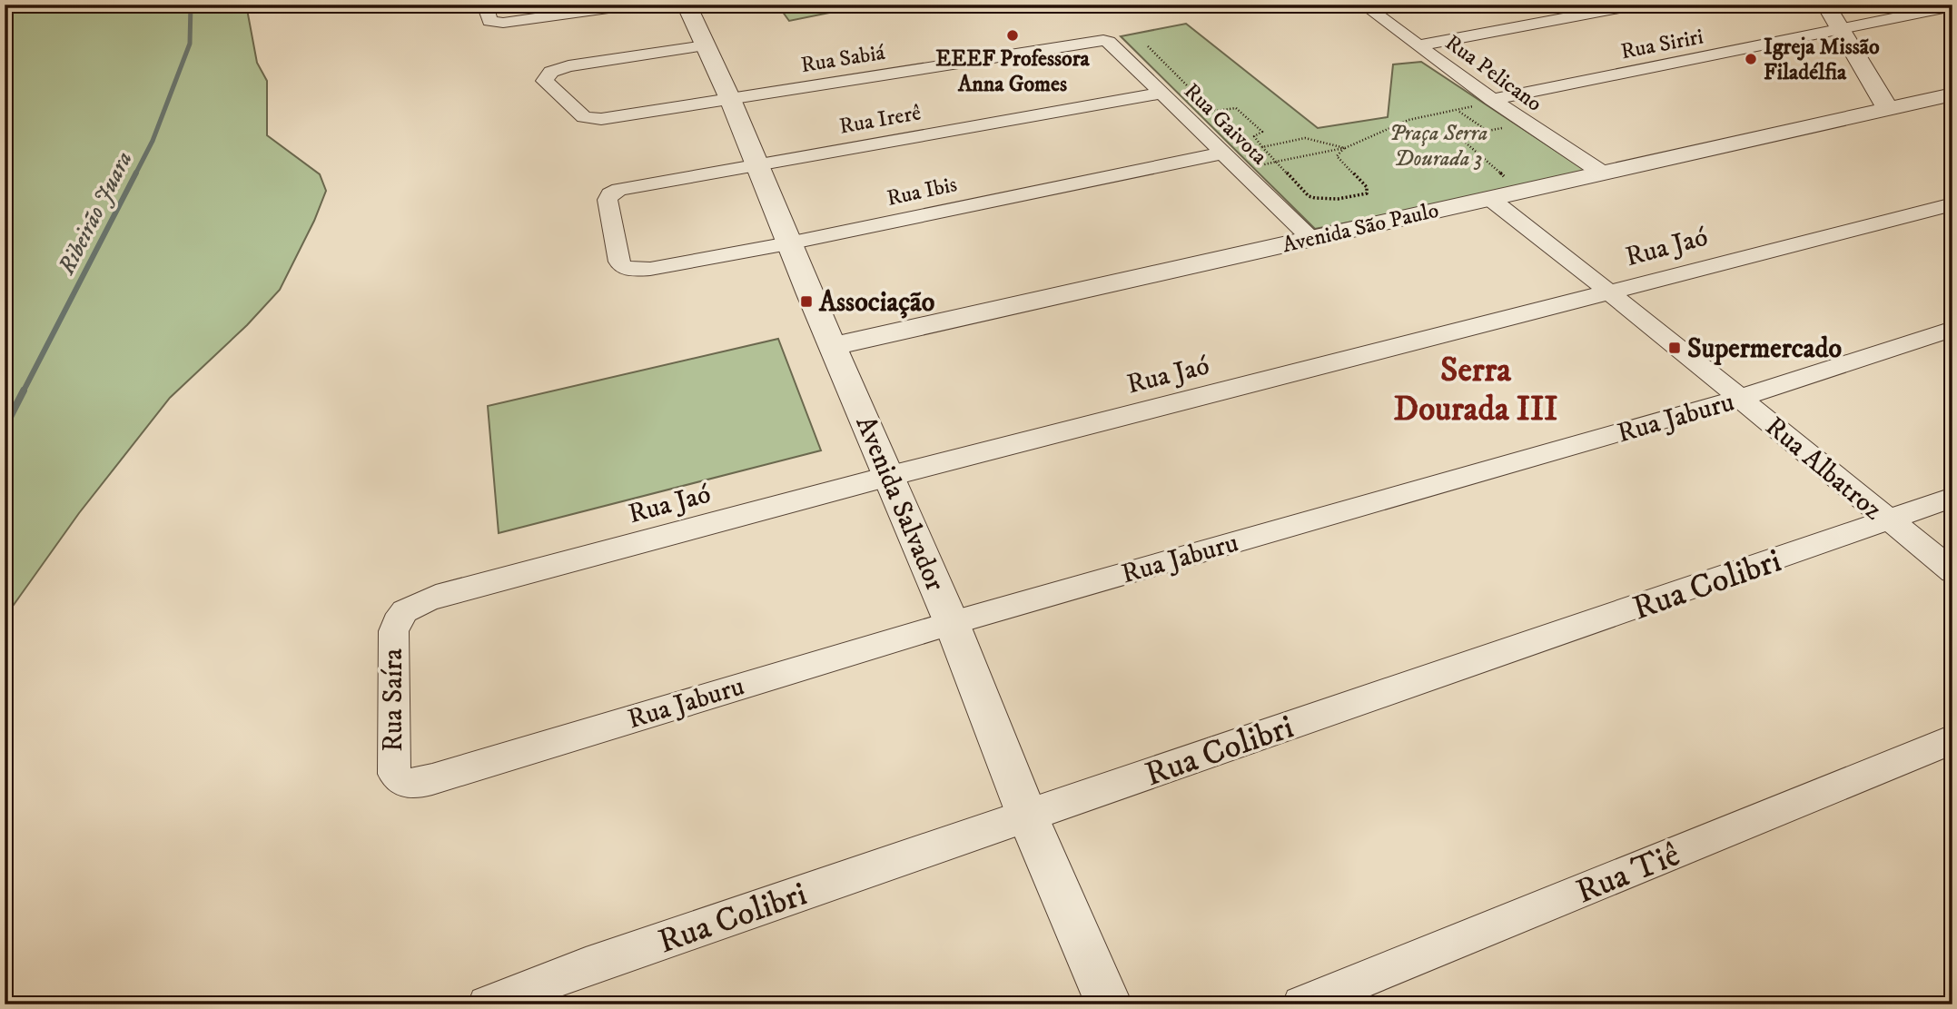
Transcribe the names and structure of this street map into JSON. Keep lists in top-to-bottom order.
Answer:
{
  "streets": {
    "street": [
      "Rua Siriri",
      "Rua Sabiá",
      "Rua Pelicano",
      "Rua Irerê",
      "Rua Gaivota",
      "Rua Ibis",
      "Avenida São Paulo",
      "Rua Jaó",
      "Rua Jaburu",
      "Rua Albatroz",
      "Avenida Salvador",
      "Rua Colibri",
      "Rua Saíra",
      "Rua Tiê"
    ]
  },
  "crossings": [
    ["Rua Siriri", "Rua Pelicano"],
    ["Rua Sabiá", "Rua Gaivota"],
    ["Rua Sabiá", "Avenida Salvador"],
    ["Rua Pelicano", "Avenida São Paulo"],
    ["Rua Irerê", "Rua Gaivota"],
    ["Rua Irerê", "Rua Ibis"],
    ["Rua Irerê", "Avenida Salvador"],
    ["Rua Gaivota", "Rua Ibis"],
    ["Rua Gaivota", "Avenida São Paulo"],
    ["Rua Ibis", "Avenida Salvador"],
    ["Avenida São Paulo", "Rua Albatroz"],
    ["Avenida São Paulo", "Avenida Salvador"],
    ["Rua Jaó", "Rua Albatroz"],
    ["Rua Jaó", "Avenida Salvador"],
    ["Rua Jaó", "Rua Saíra"],
    ["Rua Jaburu", "Rua Albatroz"],
    ["Rua Jaburu", "Avenida Salvador"],
    ["Rua Jaburu", "Rua Saíra"],
    ["Rua Albatroz", "Rua Colibri"],
    ["Avenida Salvador", "Rua Colibri"]
  ],
  "districts": ["Serra Dourada III"],
  "water": ["Ribeirão Juara"],
  "parks": ["Praça Serra Dourada 3"],
  "places": {
    "other": ["EEEF Professora Anna Gomes", "Igreja Missão Filadélfia"],
    "transit": ["Associação", "Supermercado"]
  }
}
